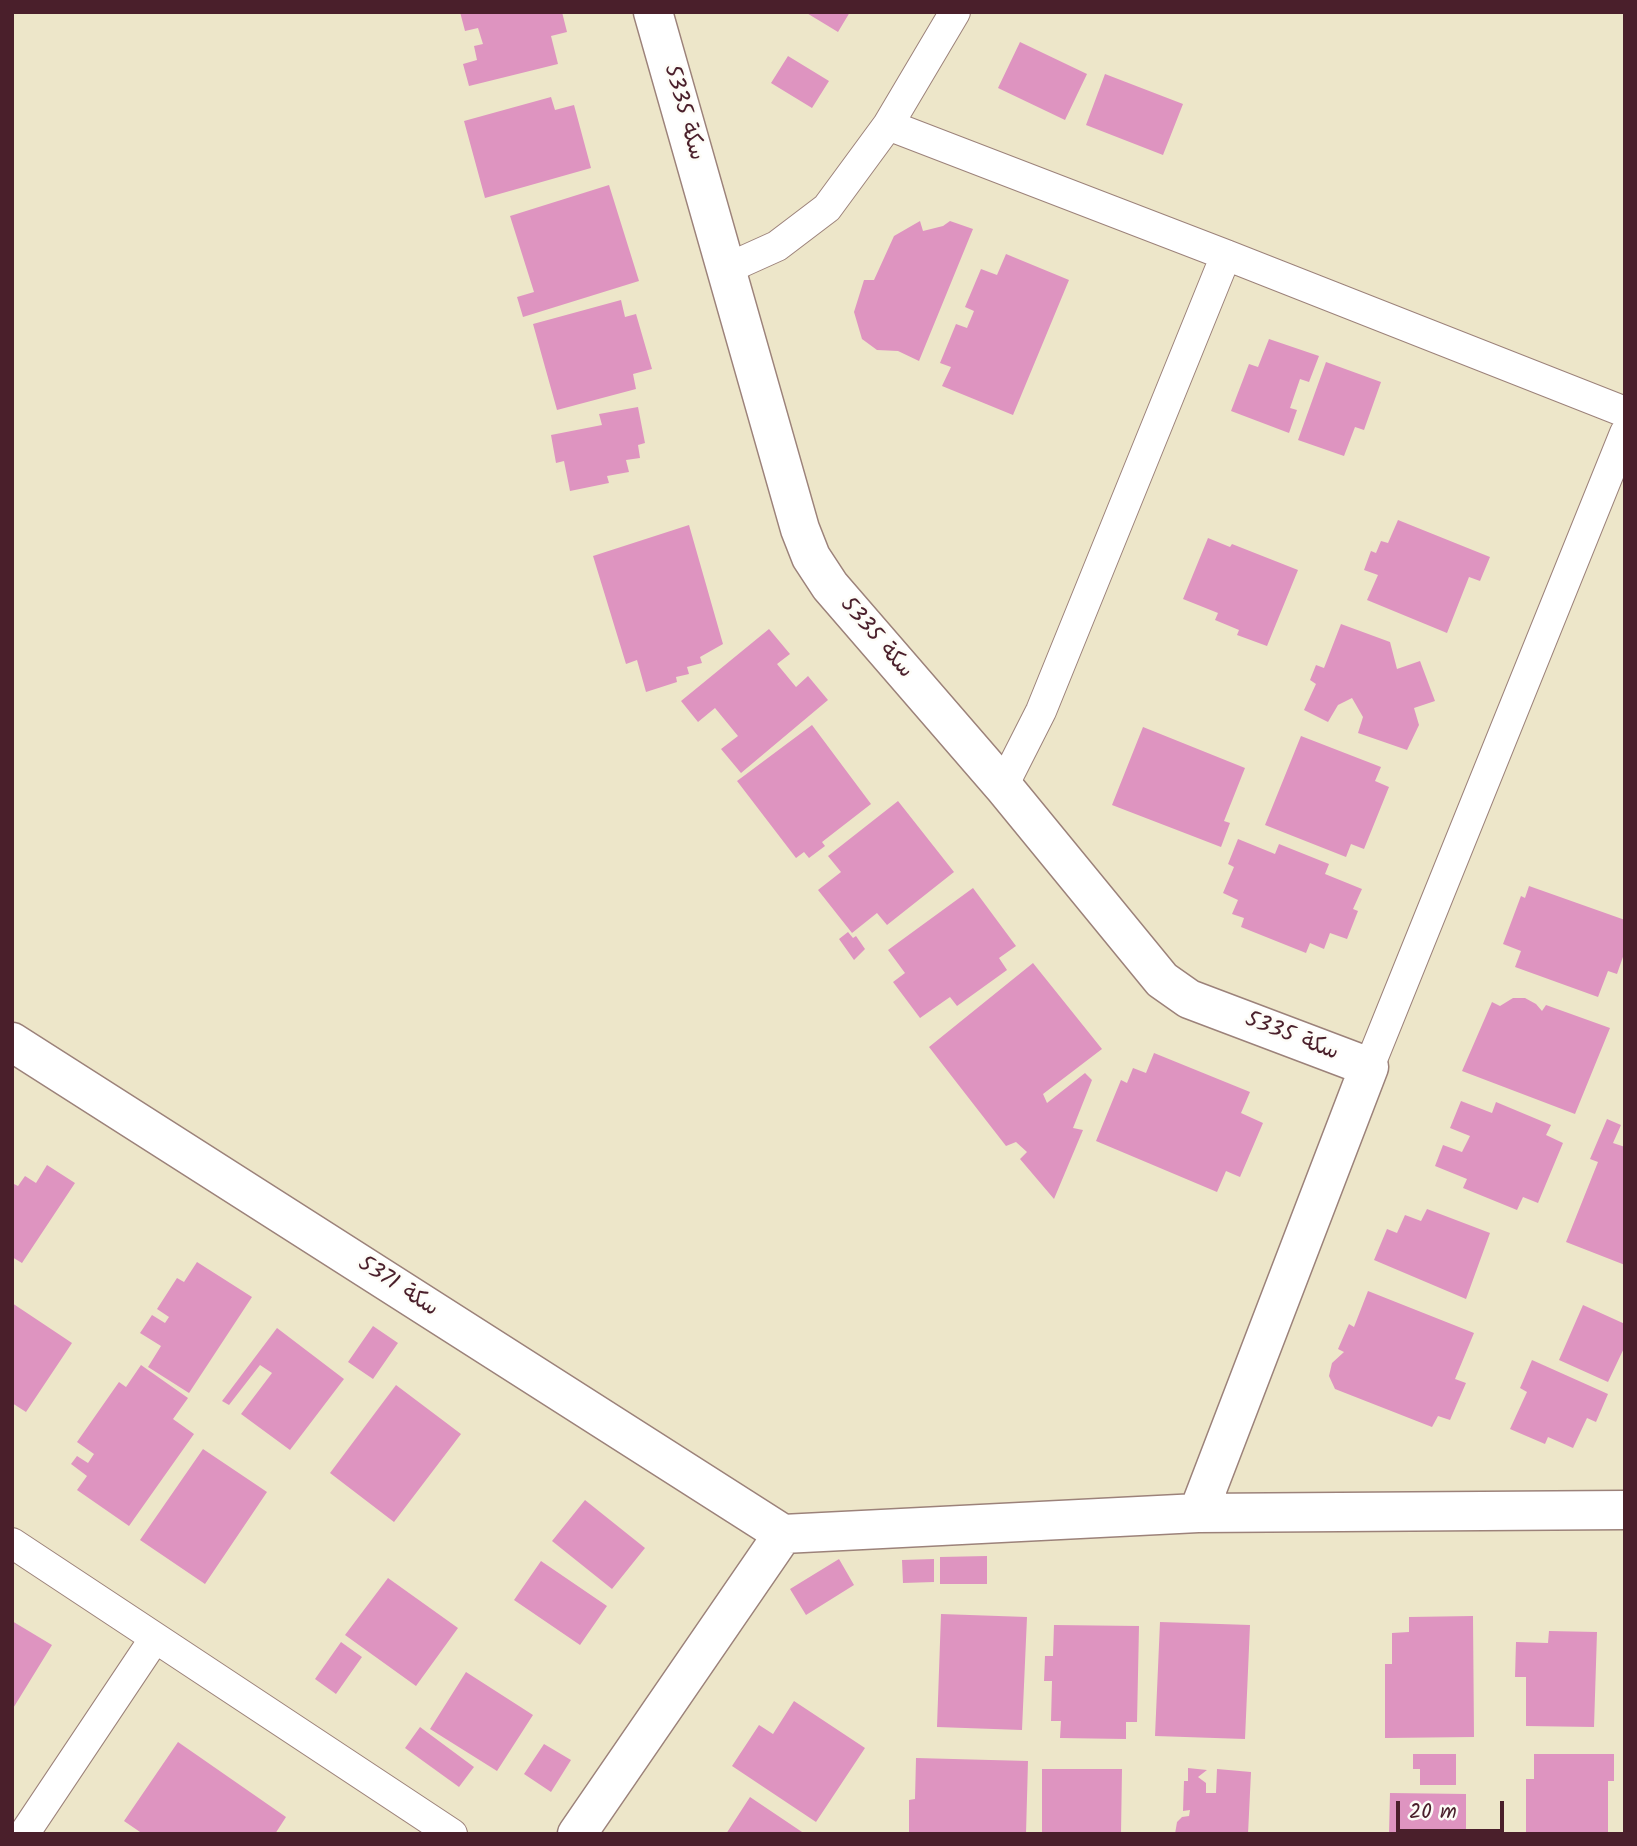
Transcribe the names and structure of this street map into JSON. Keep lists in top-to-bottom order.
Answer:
{
  "streets": {
    "street": ["سكة 5335", "سكة 5371"]
  },
  "scale_bar": "20 m"
}
